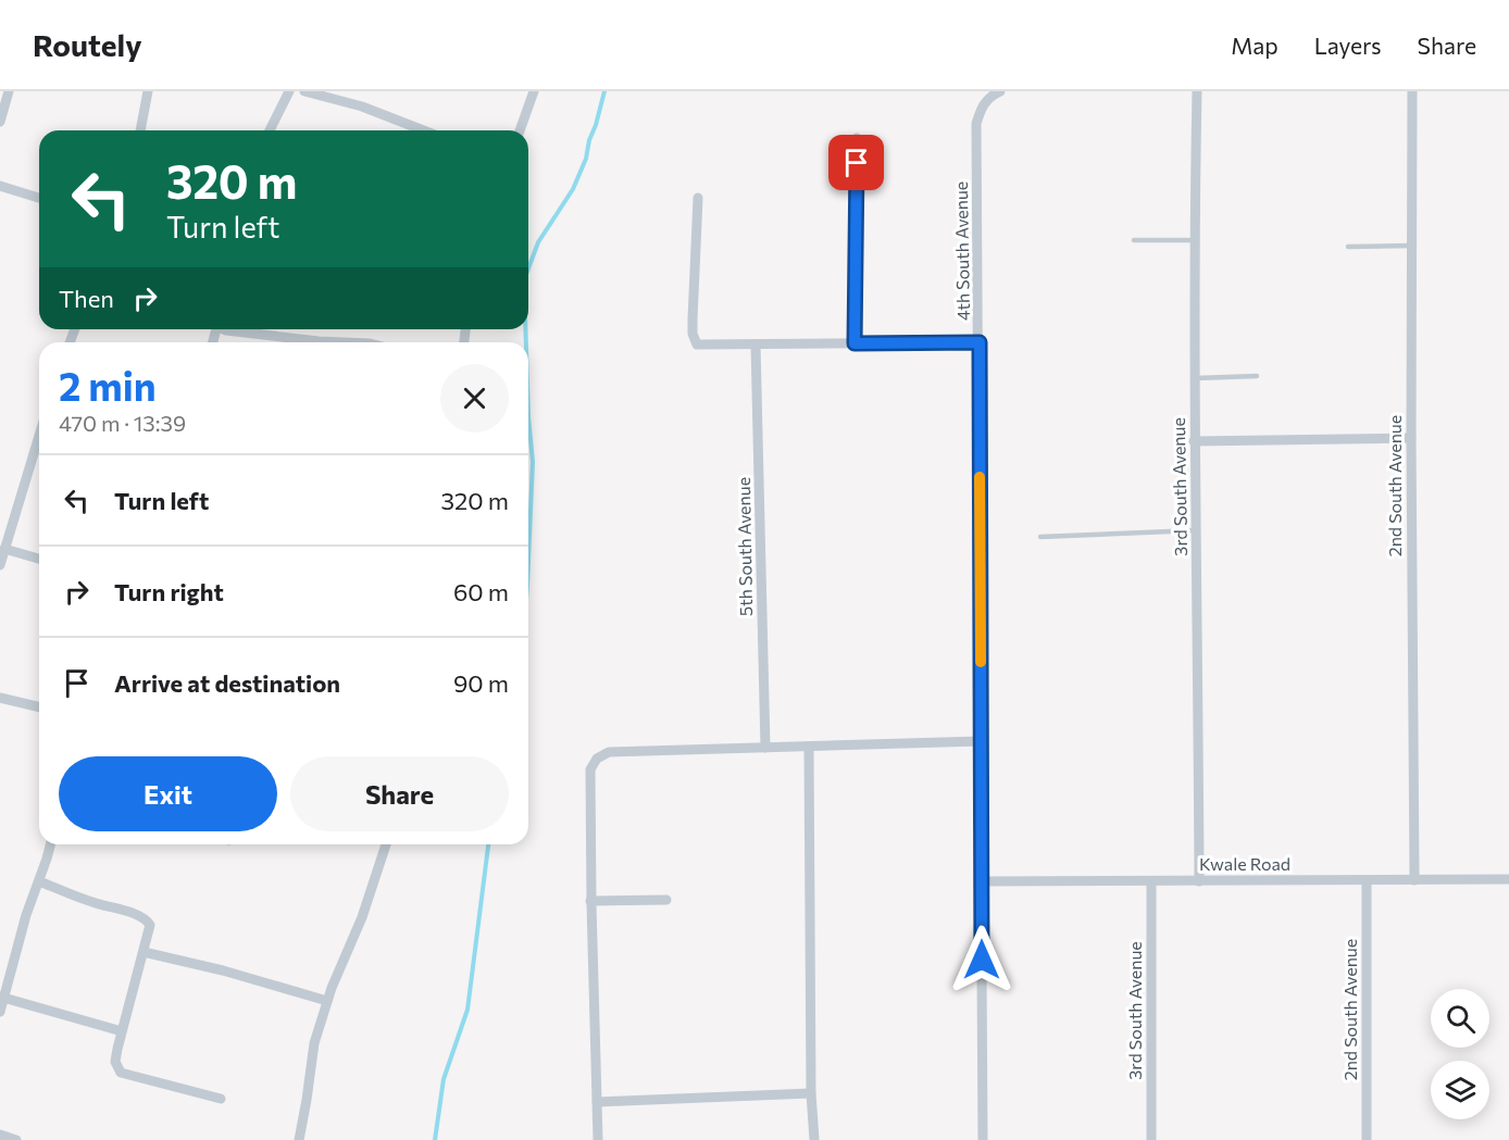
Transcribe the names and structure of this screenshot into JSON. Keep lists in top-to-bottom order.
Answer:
{
  "streets": {
    "street": [
      "4th South Avenue",
      "2nd South Avenue",
      "3rd South Avenue",
      "5th South Avenue",
      "Kwale Road"
    ]
  },
  "crossings": [
    ["4th South Avenue", "Kwale Road"],
    ["2nd South Avenue", "Kwale Road"],
    ["3rd South Avenue", "Kwale Road"]
  ],
  "page": {
    "header": "Routely",
    "nav": ["Map", "Layers", "Share"],
    "turn": ["320 m", "Turn left"],
    "then": "Then",
    "heading": ["2 min", "470 m · 13:39"],
    "list": [
      {
        "name": "Turn left",
        "value": "320 m"
      },
      {
        "name": "Turn right",
        "value": "60 m"
      },
      {
        "name": "Arrive at destination",
        "value": "90 m"
      }
    ],
    "buttons": ["Exit", "Share"]
  }
}
